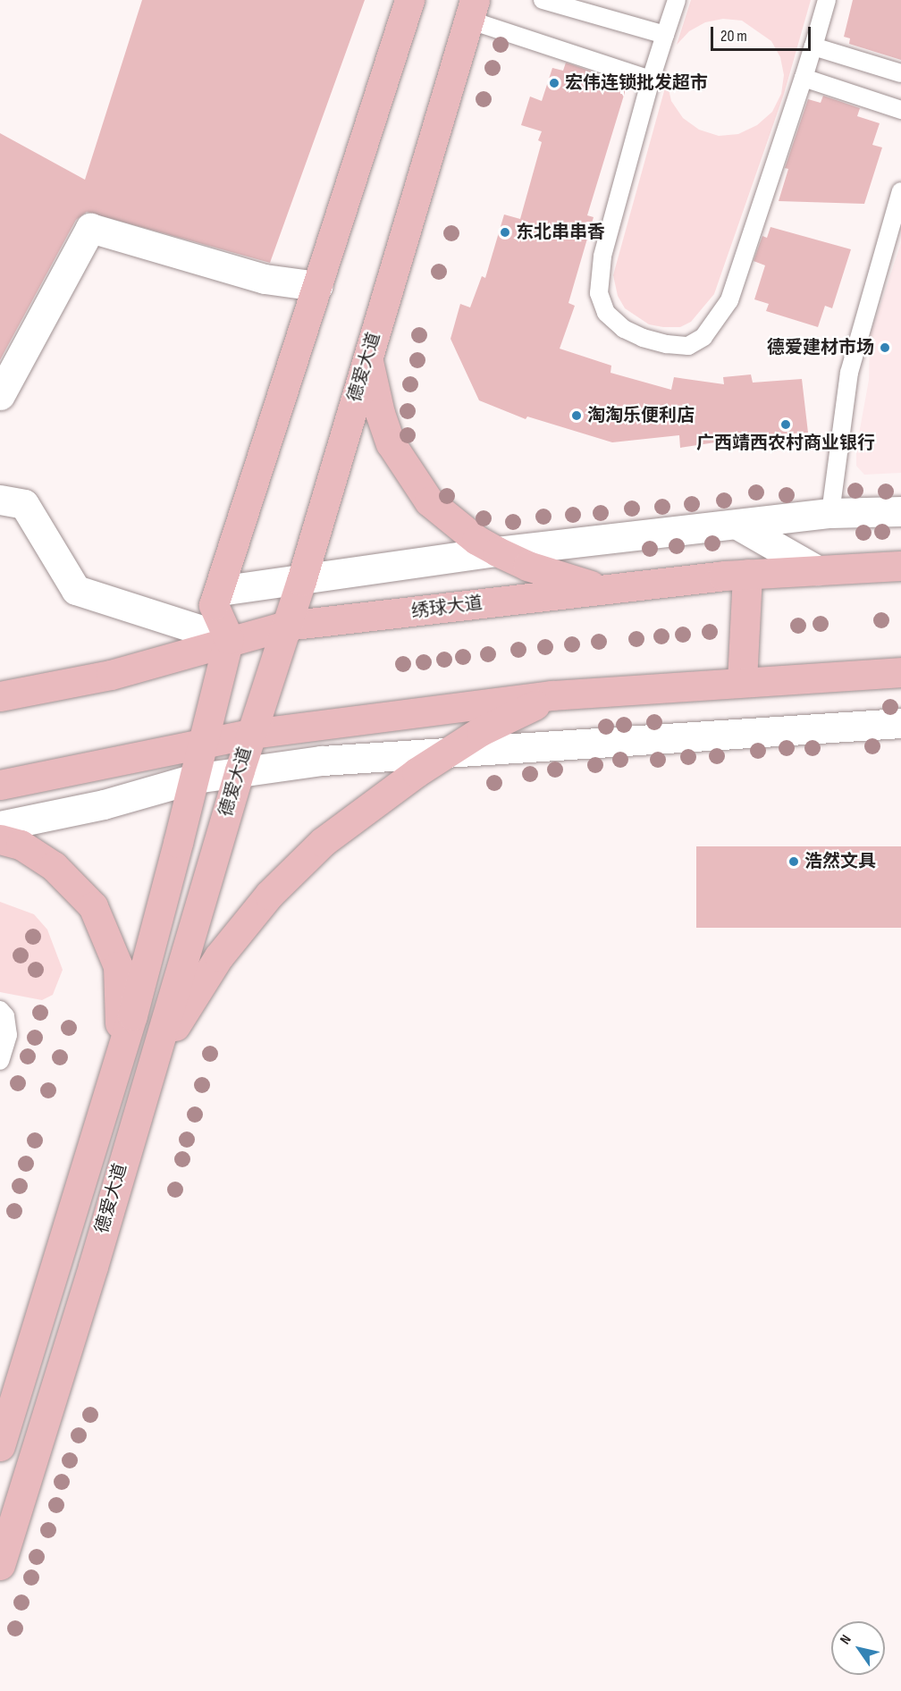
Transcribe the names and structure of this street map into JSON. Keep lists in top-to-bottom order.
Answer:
{
  "streets": {
    "main road": ["德爱大道", "绣球大道"]
  },
  "crossings": [
    ["德爱大道", "绣球大道"]
  ],
  "places": [
    "宏伟连锁批发超市",
    "东北串串香",
    "德爱建材市场",
    "淘淘乐便利店",
    "广西靖西农村商业银行",
    "浩然文具"
  ],
  "scale_bar": "20 m",
  "north": "top left"
}
